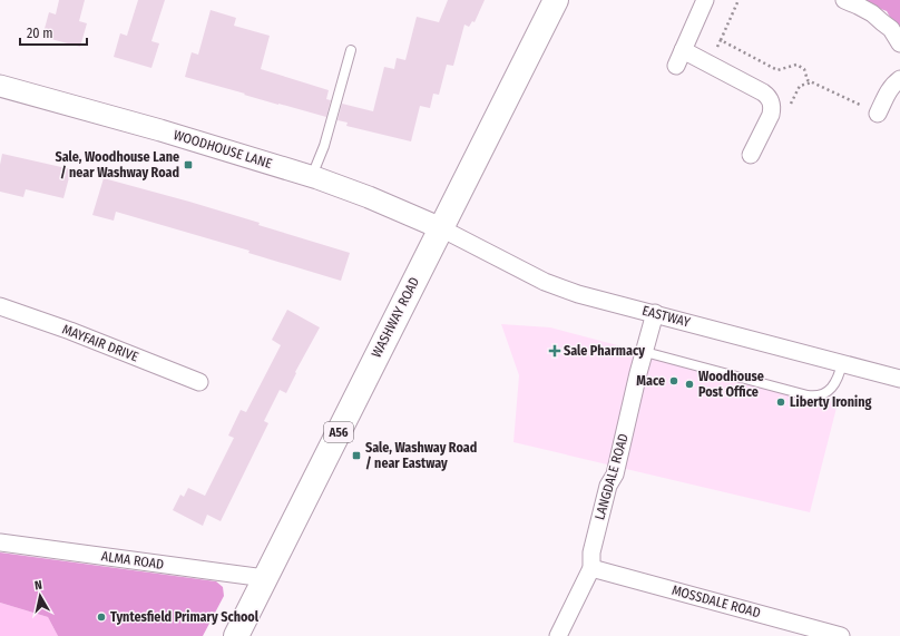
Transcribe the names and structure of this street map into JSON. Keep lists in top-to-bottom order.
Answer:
{
  "streets": {
    "highway": ["WASHWAY ROAD", "A56"],
    "street": [
      "WOODHOUSE LANE",
      "EASTWAY",
      "MAYFAIR DRIVE",
      "LANGDALE ROAD",
      "ALMA ROAD",
      "MOSSDALE ROAD"
    ]
  },
  "crossings": [
    ["WOODHOUSE LANE", "EASTWAY"],
    ["WOODHOUSE LANE", "WASHWAY ROAD"],
    ["EASTWAY", "WASHWAY ROAD"],
    ["EASTWAY", "LANGDALE ROAD"],
    ["WASHWAY ROAD", "ALMA ROAD"],
    ["LANGDALE ROAD", "MOSSDALE ROAD"]
  ],
  "places": {
    "transit": ["Sale, Woodhouse Lane / near Washway Road", "Sale, Washway Road / near Eastway"],
    "health": ["Sale Pharmacy"],
    "other": [
      "Mace",
      "Woodhouse Post Office",
      "Liberty Ironing",
      "Tyntesfield Primary School"
    ]
  },
  "scale_bar": "20 m",
  "north": "top"
}
